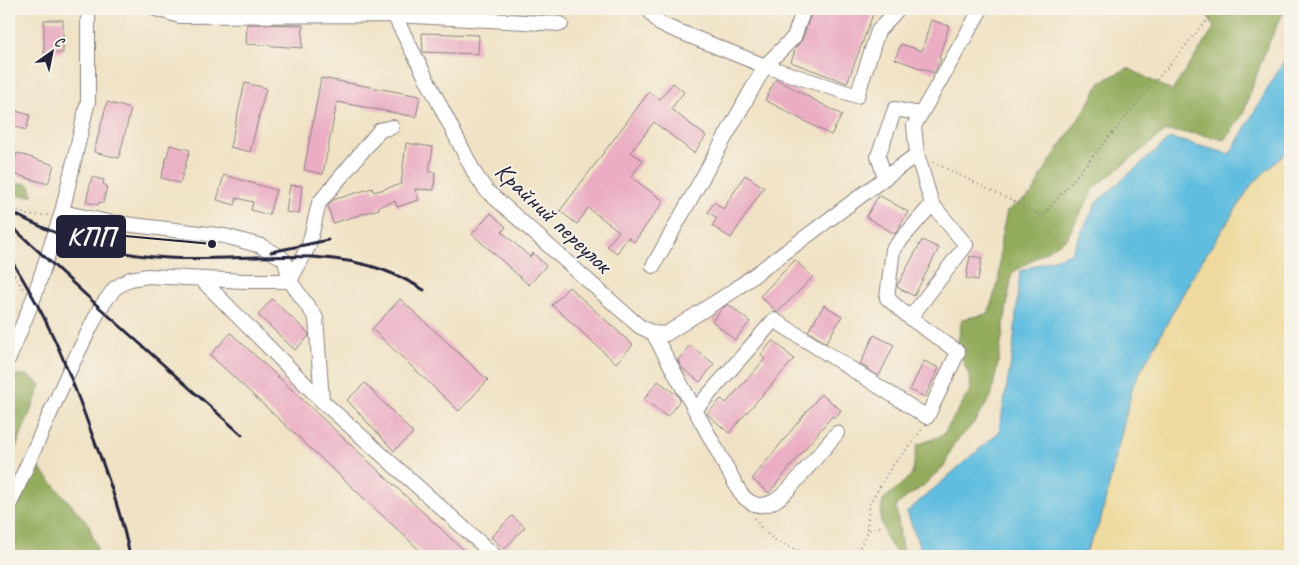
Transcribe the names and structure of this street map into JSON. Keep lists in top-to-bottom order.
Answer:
{
  "streets": {
    "street": ["Крайний переулок"]
  },
  "places": ["КПП"],
  "north": "top right"
}
